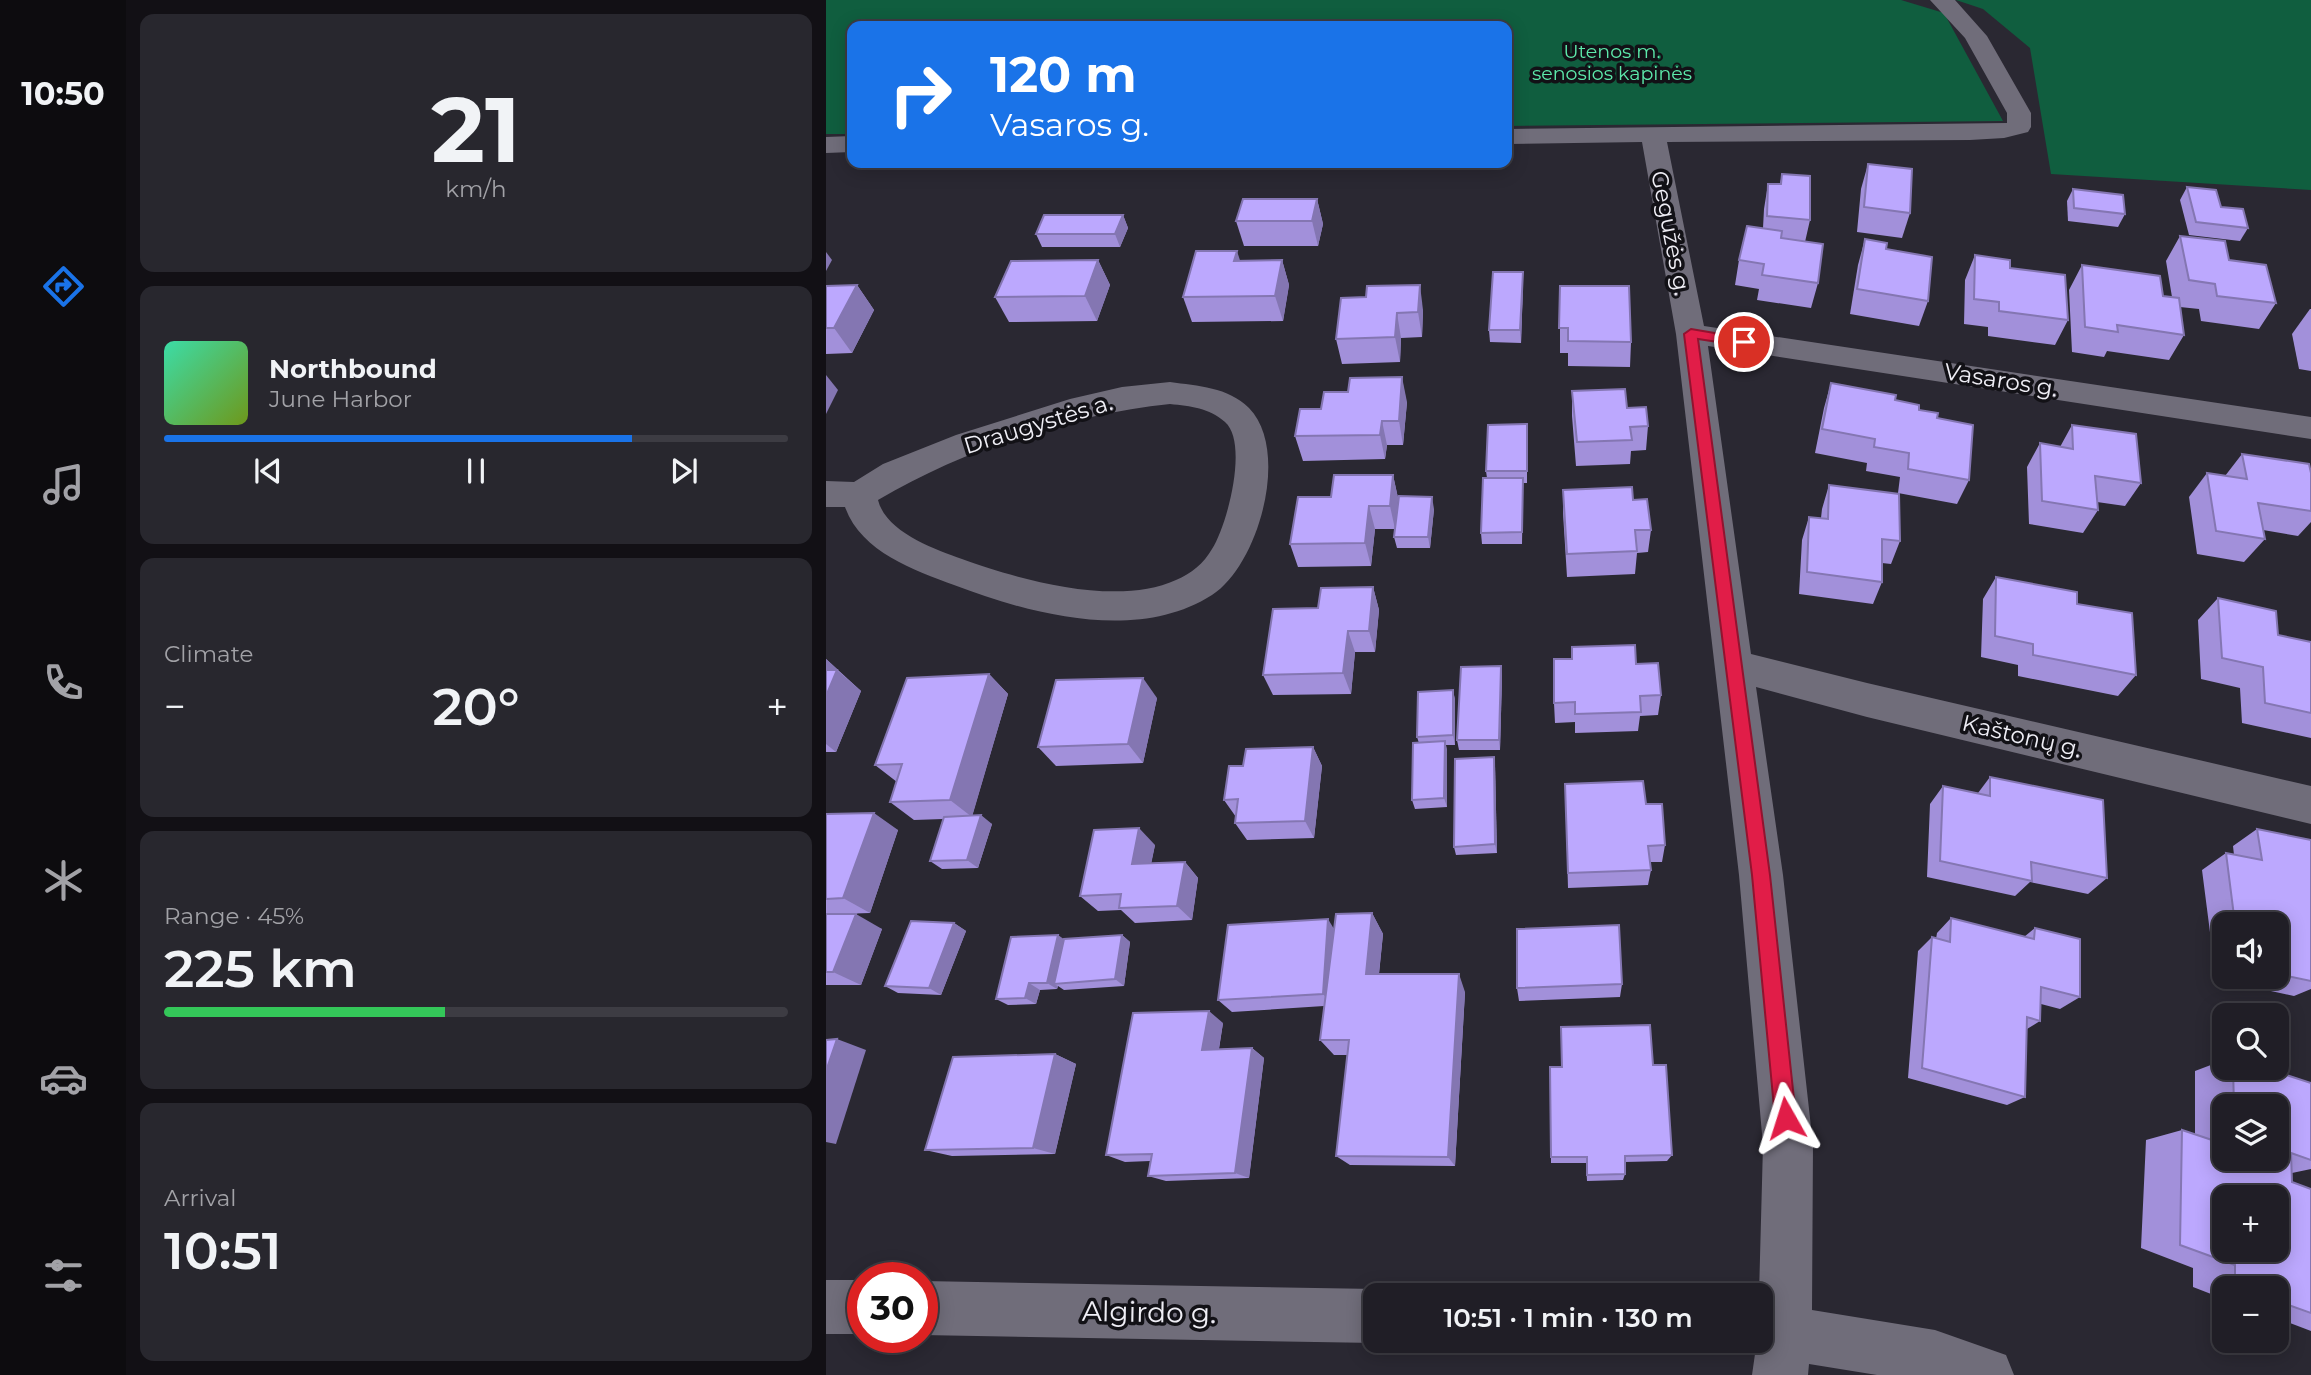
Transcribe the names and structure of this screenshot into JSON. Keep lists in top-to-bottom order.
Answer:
{
  "streets": {
    "street": [
      "Gegužės g.",
      "Vasaros g.",
      "Draugystės a.",
      "Kaštonų g.",
      "Algirdo g."
    ]
  },
  "crossings": [
    ["Gegužės g.", "Vasaros g."],
    ["Gegužės g.", "Kaštonų g."]
  ],
  "parks": ["Utenos m. senosios kapinės"],
  "page": {
    "tabs": "10:50",
    "tile": [
      ["21", "km/h"],
      "Climate",
      ["Range · 45%", "225 km"],
      ["Arrival", "10:51"]
    ],
    "turn": ["120 m", "Vasaros g."],
    "song": ["Northbound", "June Harbor"],
    "heat": ["−", "20°", "+"],
    "map_buttons": ["+", "−"],
    "limit": "30",
    "trip": "10:51 · 1 min · 130 m"
  }
}
